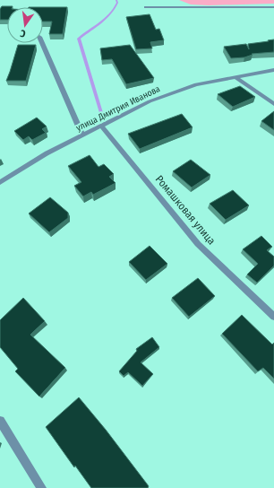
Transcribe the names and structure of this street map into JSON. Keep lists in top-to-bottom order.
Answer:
{
  "streets": {
    "street": ["улица Дмитрия Иванова", "Ромашковая улица"]
  },
  "crossings": [
    ["улица Дмитрия Иванова", "Ромашковая улица"]
  ],
  "north": "bottom"
}
